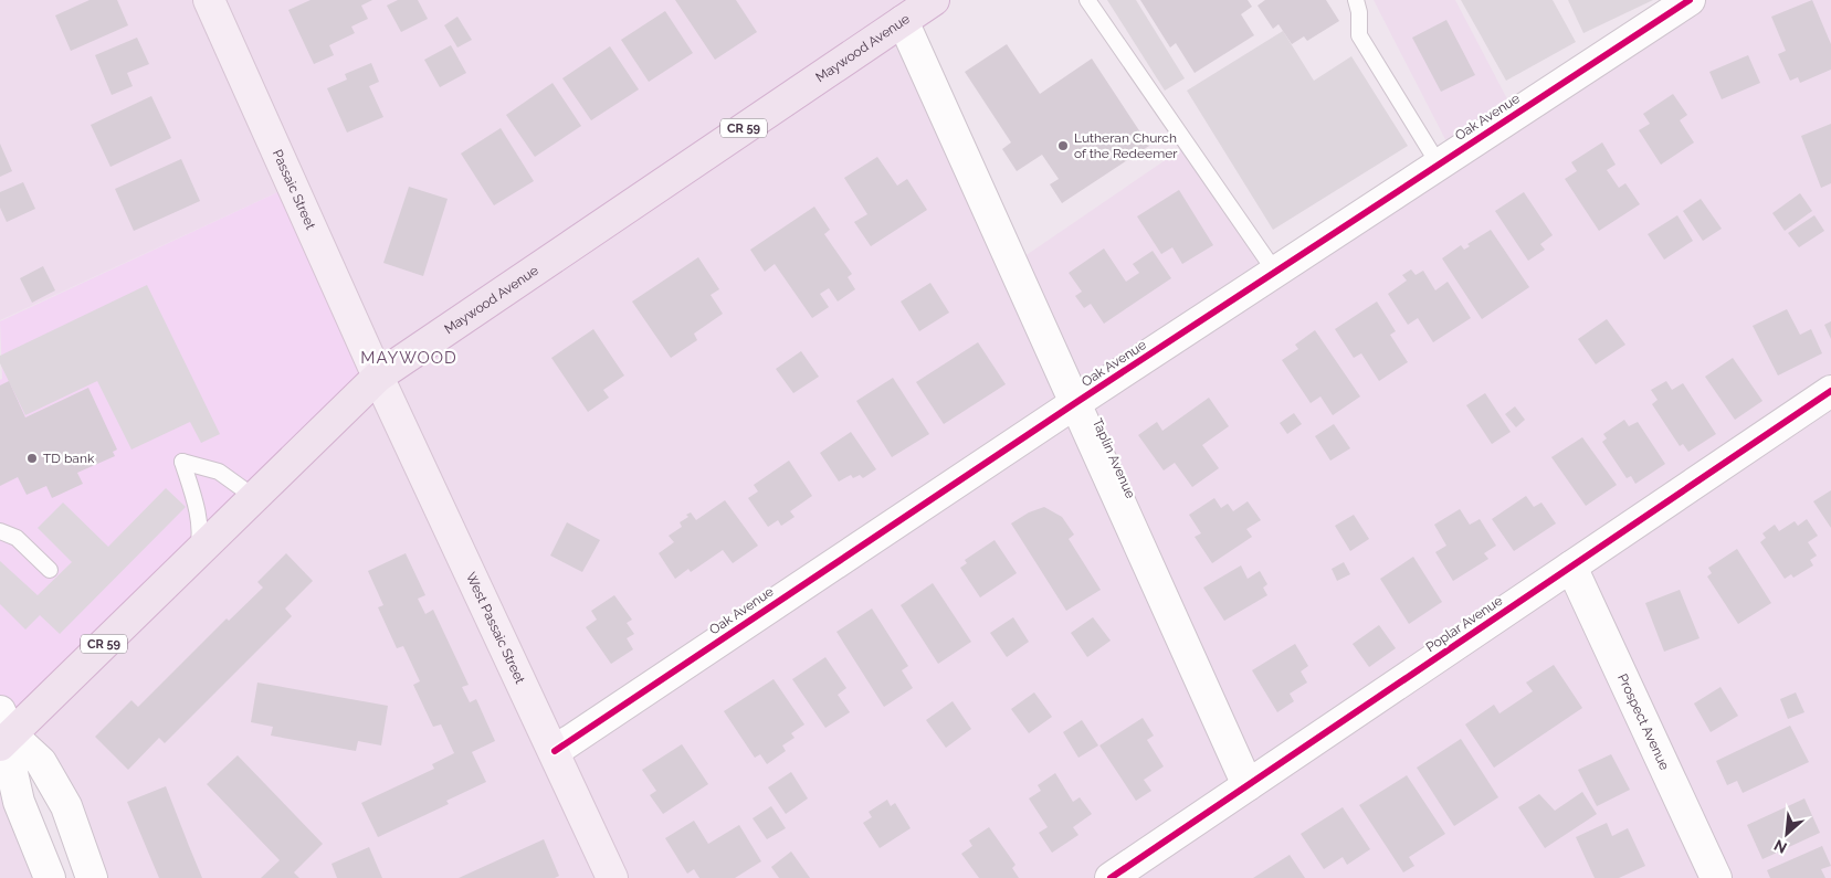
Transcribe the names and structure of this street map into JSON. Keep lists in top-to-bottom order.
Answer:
{
  "streets": {
    "main road": [
      "Maywood Avenue",
      "CR 59",
      "Passaic Street",
      "West Passaic Street"
    ],
    "street": [
      "Oak Avenue",
      "Taplin Avenue",
      "Poplar Avenue",
      "Prospect Avenue"
    ]
  },
  "crossings": [
    ["Maywood Avenue", "Passaic Street"],
    ["Maywood Avenue", "Taplin Avenue"],
    ["Maywood Avenue", "West Passaic Street"],
    ["Oak Avenue", "Taplin Avenue"],
    ["Oak Avenue", "West Passaic Street"],
    ["Passaic Street", "West Passaic Street"],
    ["Taplin Avenue", "Poplar Avenue"],
    ["Poplar Avenue", "Prospect Avenue"]
  ],
  "districts": ["MAYWOOD"],
  "places": ["Lutheran Church of the Redeemer", "TD bank"],
  "north": "bottom left"
}
